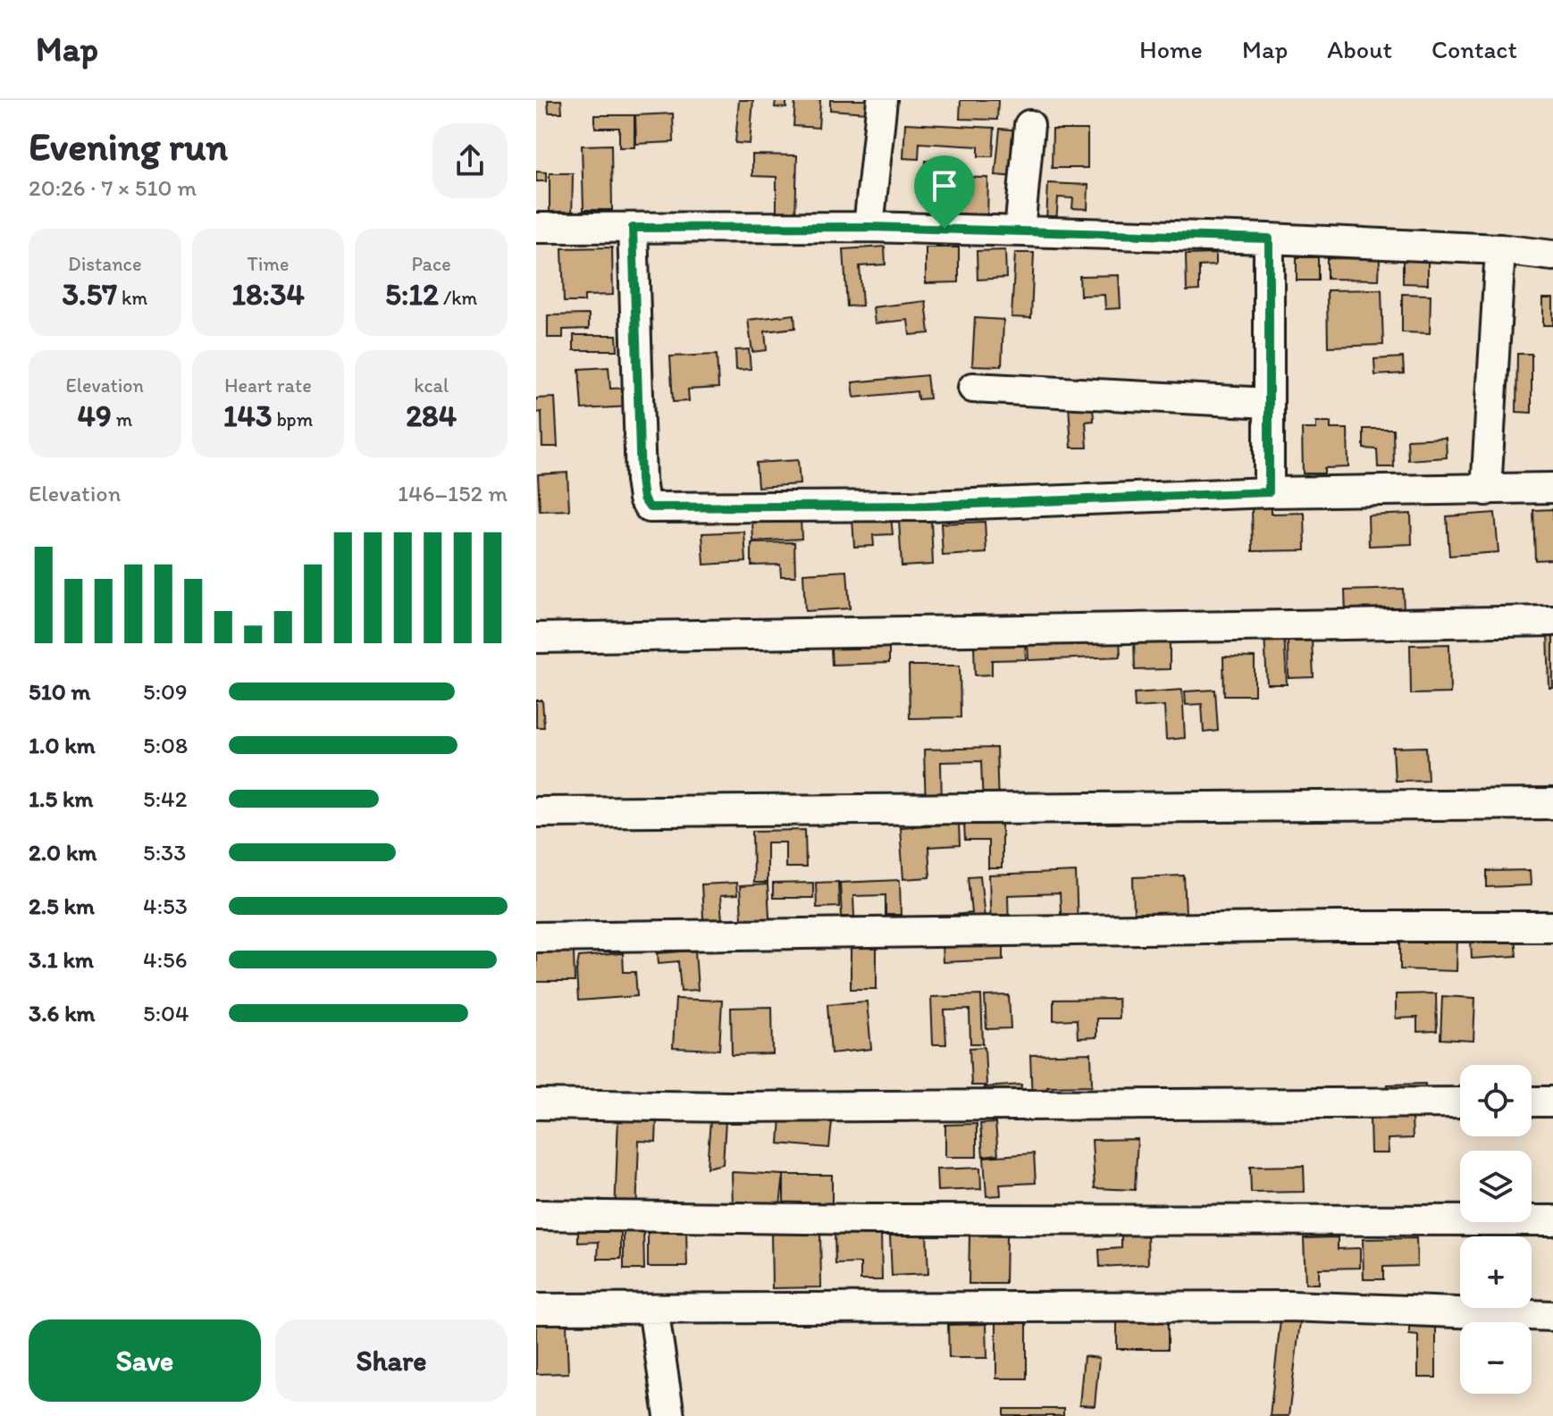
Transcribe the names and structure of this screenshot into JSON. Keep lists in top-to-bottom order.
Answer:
{
  "page": {
    "header": "Map",
    "nav": [
      "Home",
      "Map",
      "About",
      "Contact"
    ],
    "heading": ["Evening run", "20:26 · 7 × 510 m"],
    "stats": [
      ["Distance", "3.57 km"],
      ["Time", "18:34"],
      ["Pace", "5:12 /km"],
      ["Elevation", "49 m"],
      ["Heart rate", "143 bpm"],
      ["kcal", "284"]
    ],
    "chart": ["Elevation", "146–152 m"],
    "list": [
      {
        "name": "510 m",
        "note": "5:09"
      },
      {
        "name": "1.0 km",
        "note": "5:08"
      },
      {
        "name": "1.5 km",
        "note": "5:42"
      },
      {
        "name": "2.0 km",
        "note": "5:33"
      },
      {
        "name": "2.5 km",
        "note": "4:53"
      },
      {
        "name": "3.1 km",
        "note": "4:56"
      },
      {
        "name": "3.6 km",
        "note": "5:04"
      }
    ],
    "map_buttons": ["+", "−"],
    "buttons": ["Save", "Share"]
  }
}
